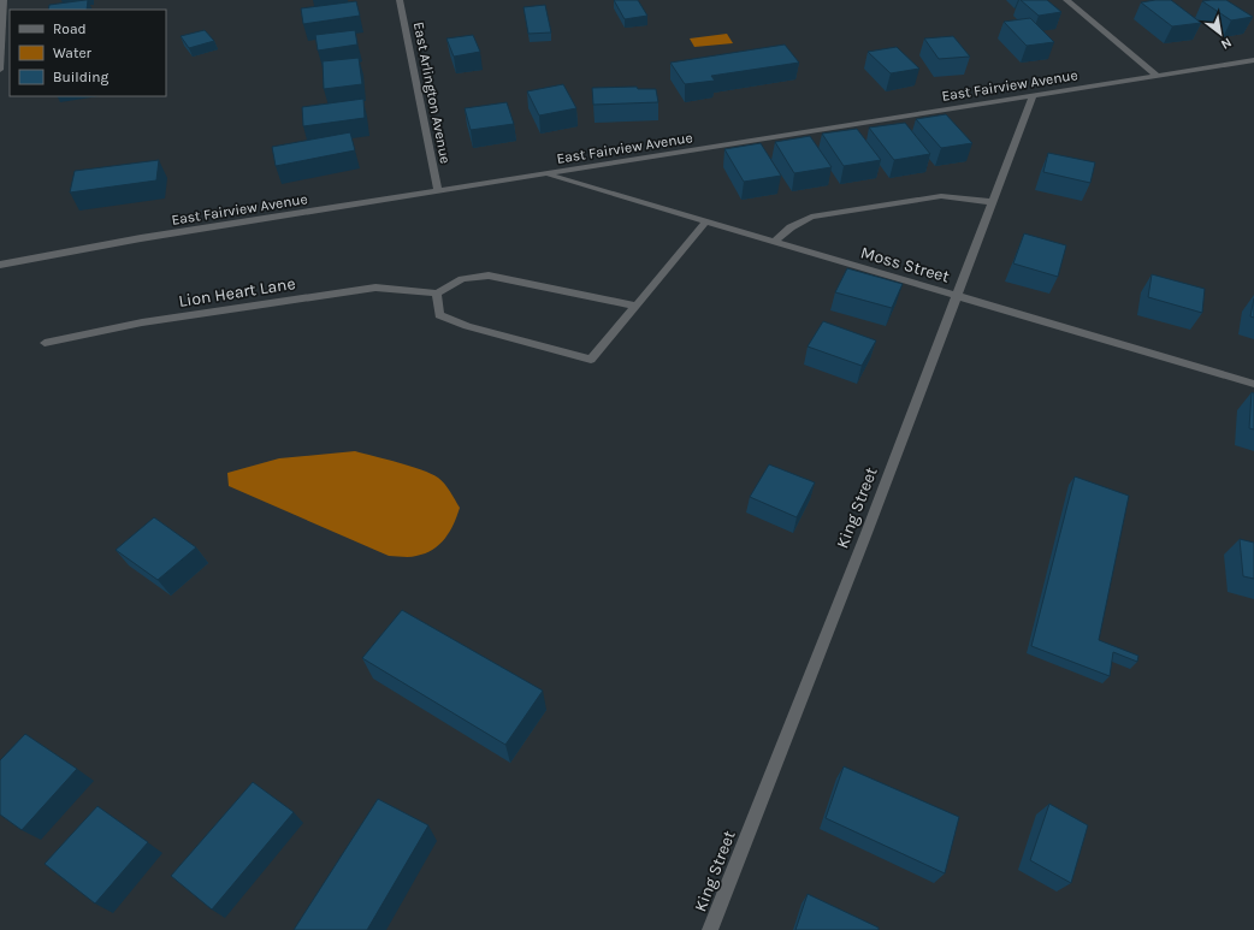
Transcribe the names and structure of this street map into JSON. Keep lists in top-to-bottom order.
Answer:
{
  "streets": {
    "street": [
      "East Fairview Avenue",
      "East Arlington Avenue",
      "Moss Street",
      "Lion Heart Lane",
      "King Street"
    ]
  },
  "crossings": [
    ["East Fairview Avenue", "East Arlington Avenue"],
    ["East Fairview Avenue", "Moss Street"],
    ["East Fairview Avenue", "King Street"],
    ["Moss Street", "King Street"]
  ],
  "legend": ["Road", "Water", "Building"],
  "north": "bottom right"
}
